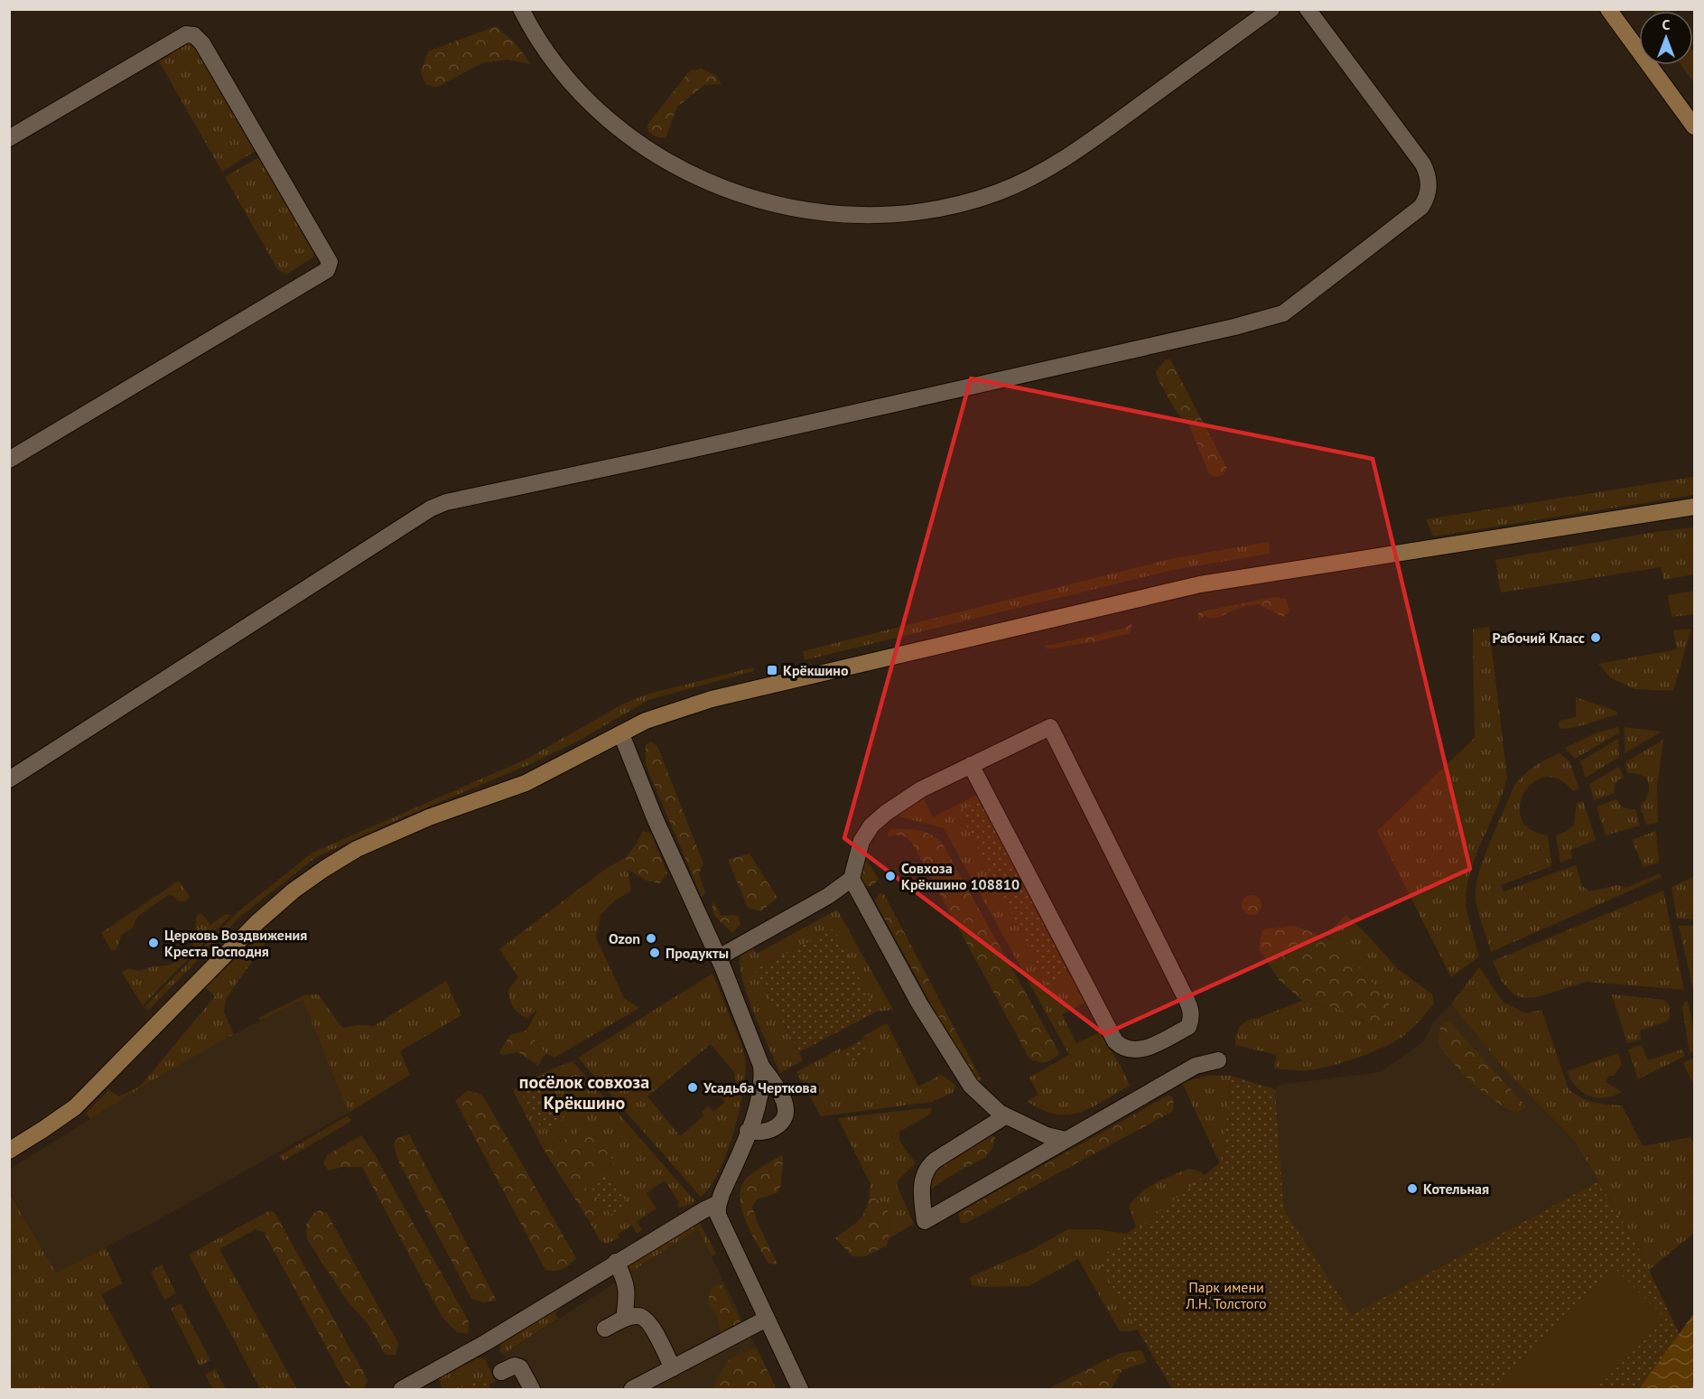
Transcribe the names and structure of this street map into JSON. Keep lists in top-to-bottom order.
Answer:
{
  "districts": ["посёлок совхоза Крёкшино"],
  "parks": ["Парк имени Л.Н. Толстого"],
  "places": {
    "other": [
      "Рабочий Класс",
      "Совхоза Крёкшино 108810",
      "Ozon",
      "Церковь Воздвижения Креста Господня",
      "Продукты",
      "Усадьба Черткова",
      "Котельная"
    ],
    "transit": ["Крёкшино"]
  },
  "north": "top"
}
